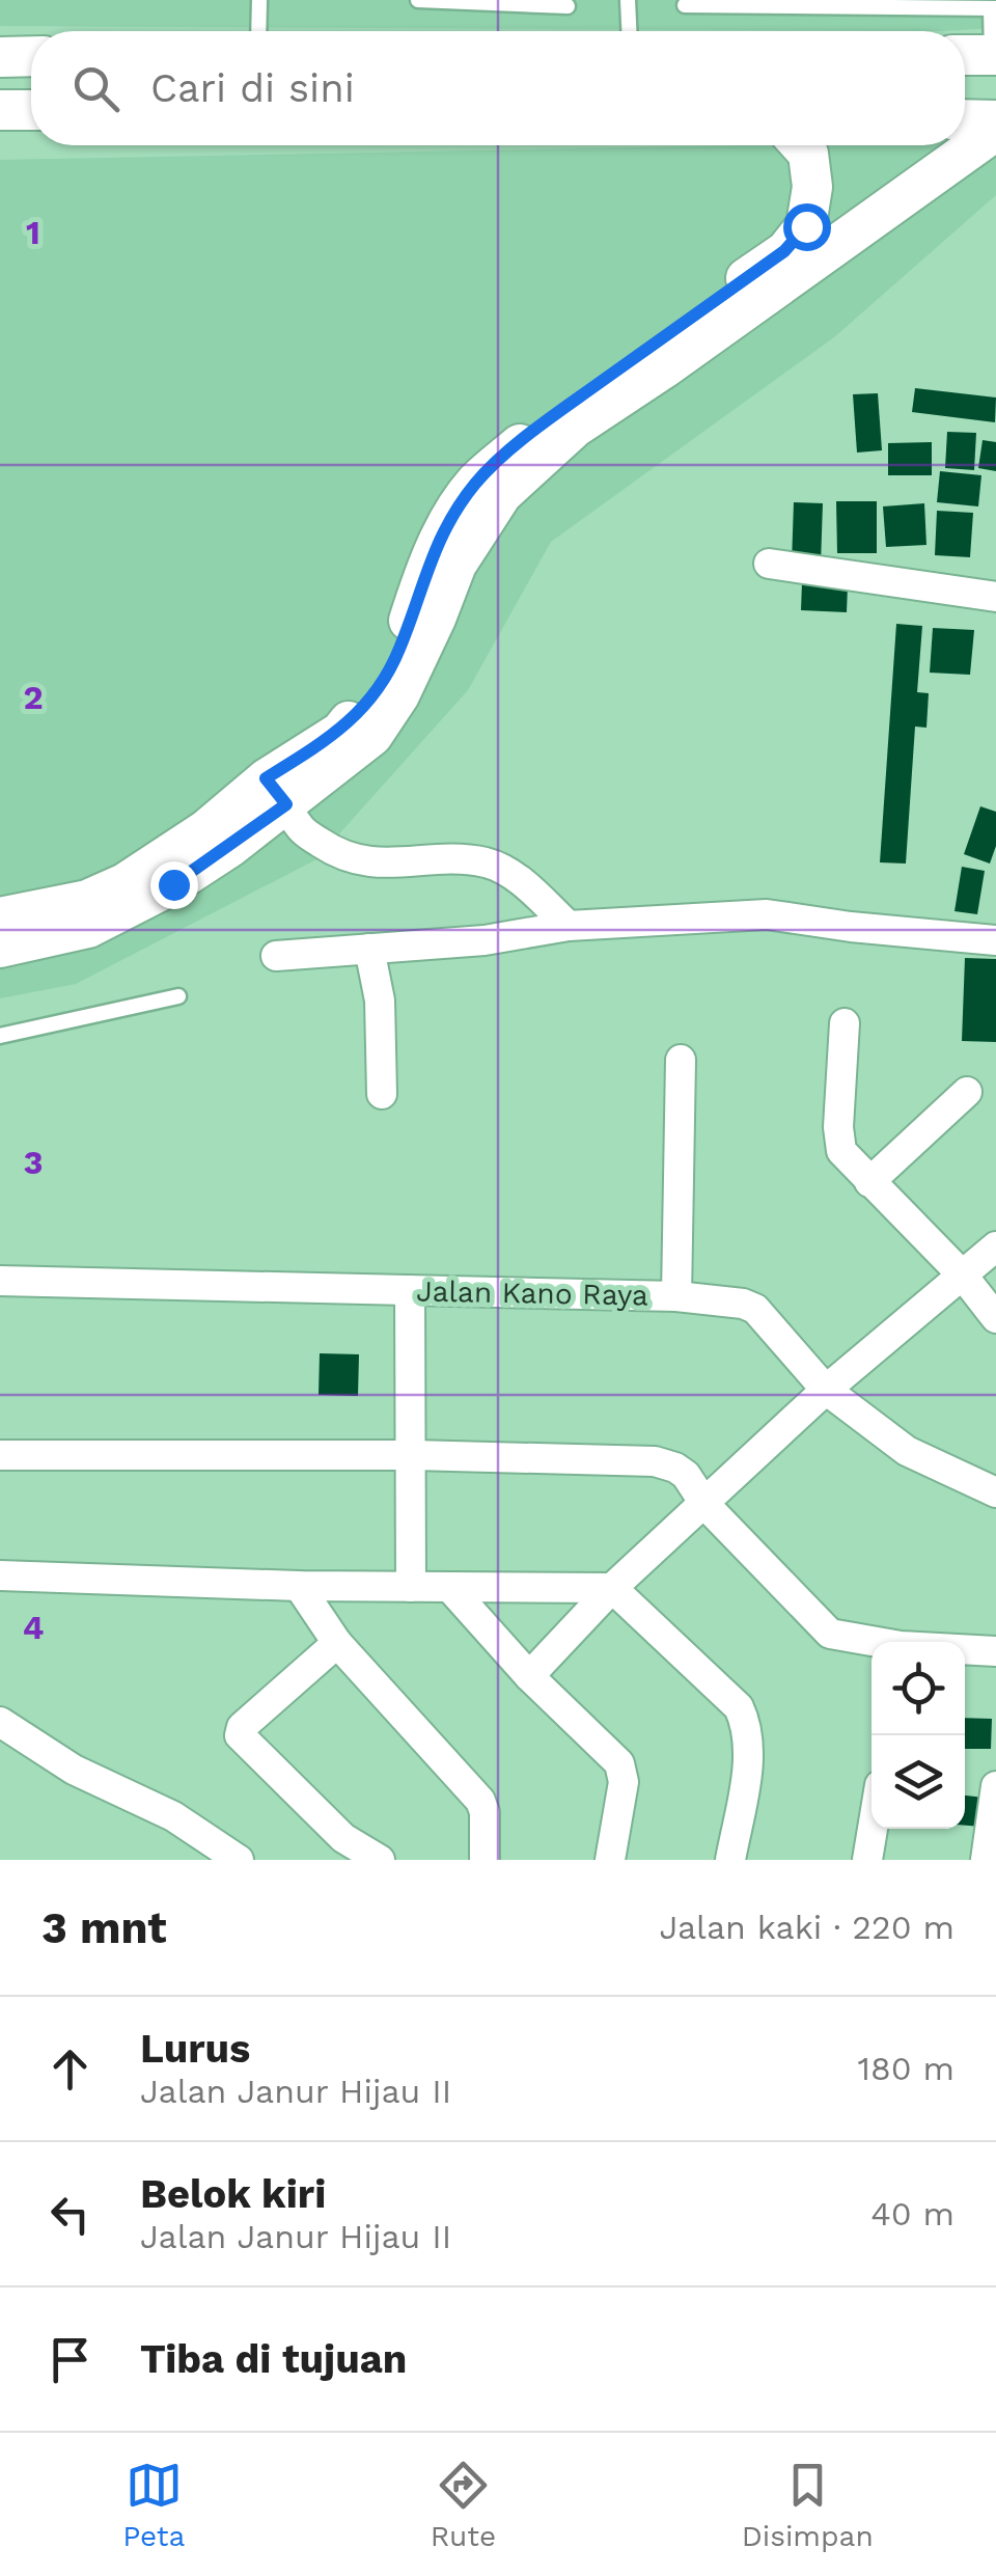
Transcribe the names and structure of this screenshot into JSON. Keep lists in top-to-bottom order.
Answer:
{
  "streets": {
    "street": ["Jalan Kano Raya"]
  },
  "page": {
    "search": "Cari di sini",
    "heading": ["3 mnt", "Jalan kaki · 220 m"],
    "list": [
      ["Lurus", "Jalan Janur Hijau II", "180 m"],
      ["Belok kiri", "Jalan Janur Hijau II", "40 m"],
      "Tiba di tujuan"
    ],
    "nav": ["Peta", "Rute", "Disimpan"]
  },
  "grid": {
    "rows": [
      "1",
      "2",
      "3",
      "4"
    ]
  }
}
